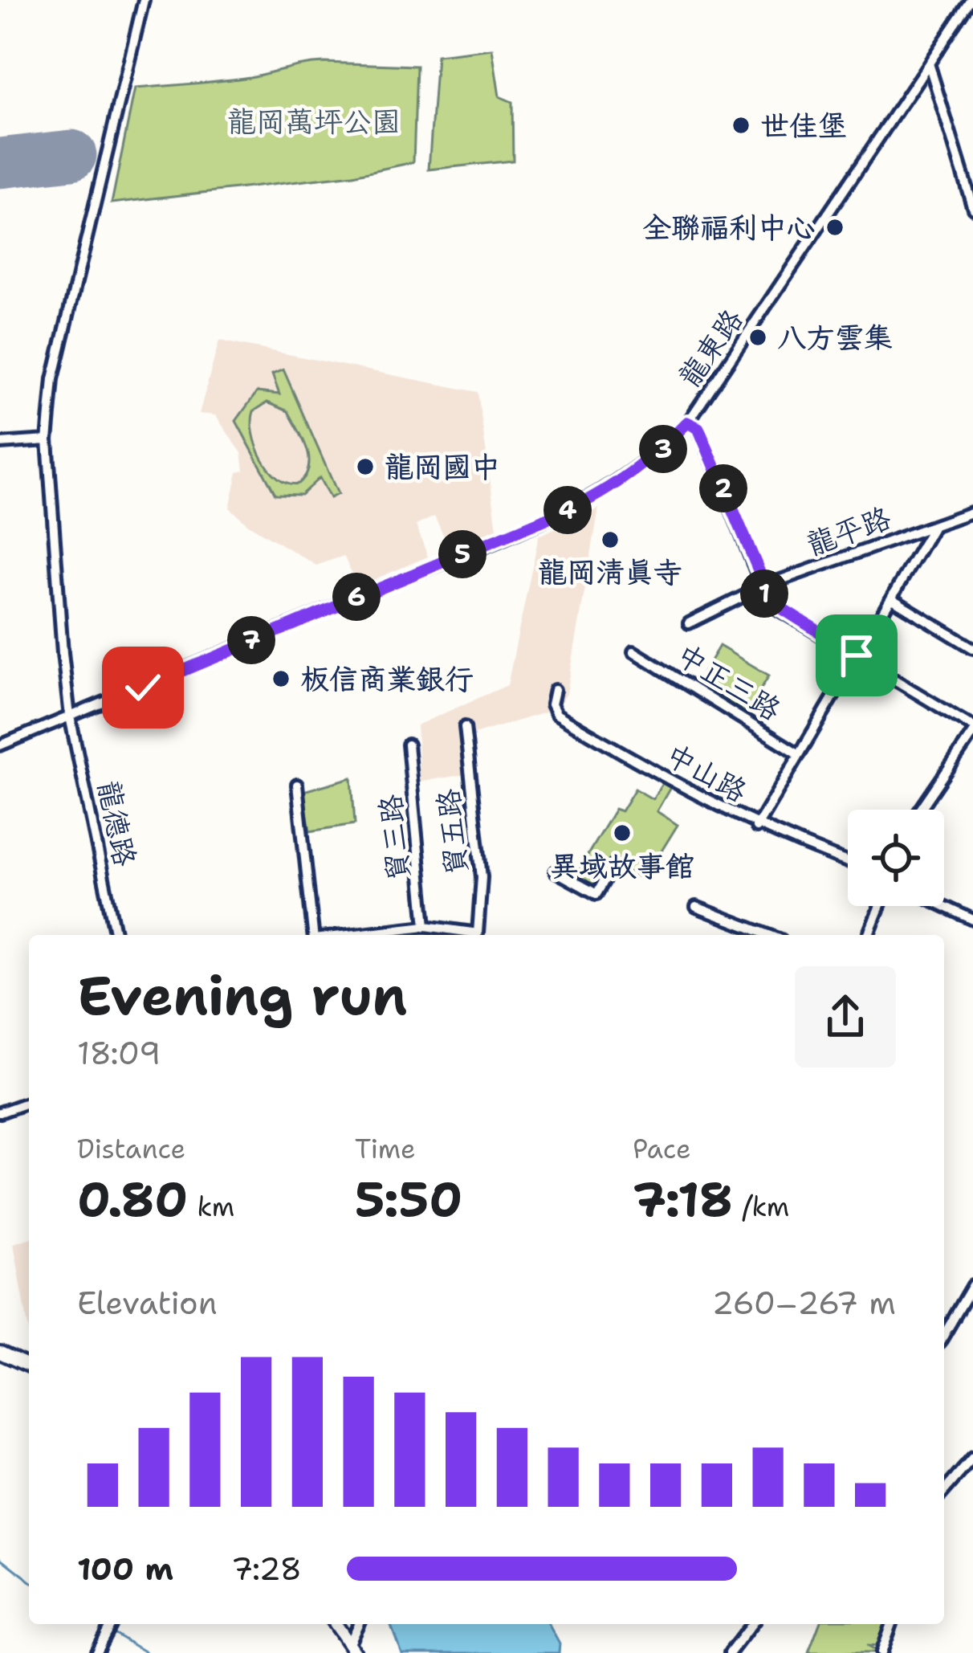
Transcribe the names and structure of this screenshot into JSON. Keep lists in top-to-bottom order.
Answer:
{
  "streets": {
    "street": [
      "龍東路",
      "龍平路",
      "中正三路",
      "中山路",
      "龍德路",
      "貿五路",
      "貿三路"
    ]
  },
  "crossings": [
    ["龍東路", "龍德路"],
    ["貿五路", "貿三路"]
  ],
  "parks": ["龍岡萬坪公園"],
  "places": [
    "世佳堡",
    "全聯福利中心",
    "八方雲集",
    "龍岡國中",
    "龍岡清真寺",
    "板信商業銀行",
    "異域故事館"
  ],
  "page": {
    "pins": [
      "3",
      "2",
      "4",
      "5",
      "1",
      "6",
      "7"
    ],
    "heading": ["Evening run", "18:09"],
    "stats": [
      ["Distance", "0.80 km"],
      ["Time", "5:50"],
      ["Pace", "7:18 /km"]
    ],
    "chart": ["Elevation", "260–267 m"],
    "list": [
      {
        "name": "100 m",
        "note": "7:28"
      }
    ]
  }
}
